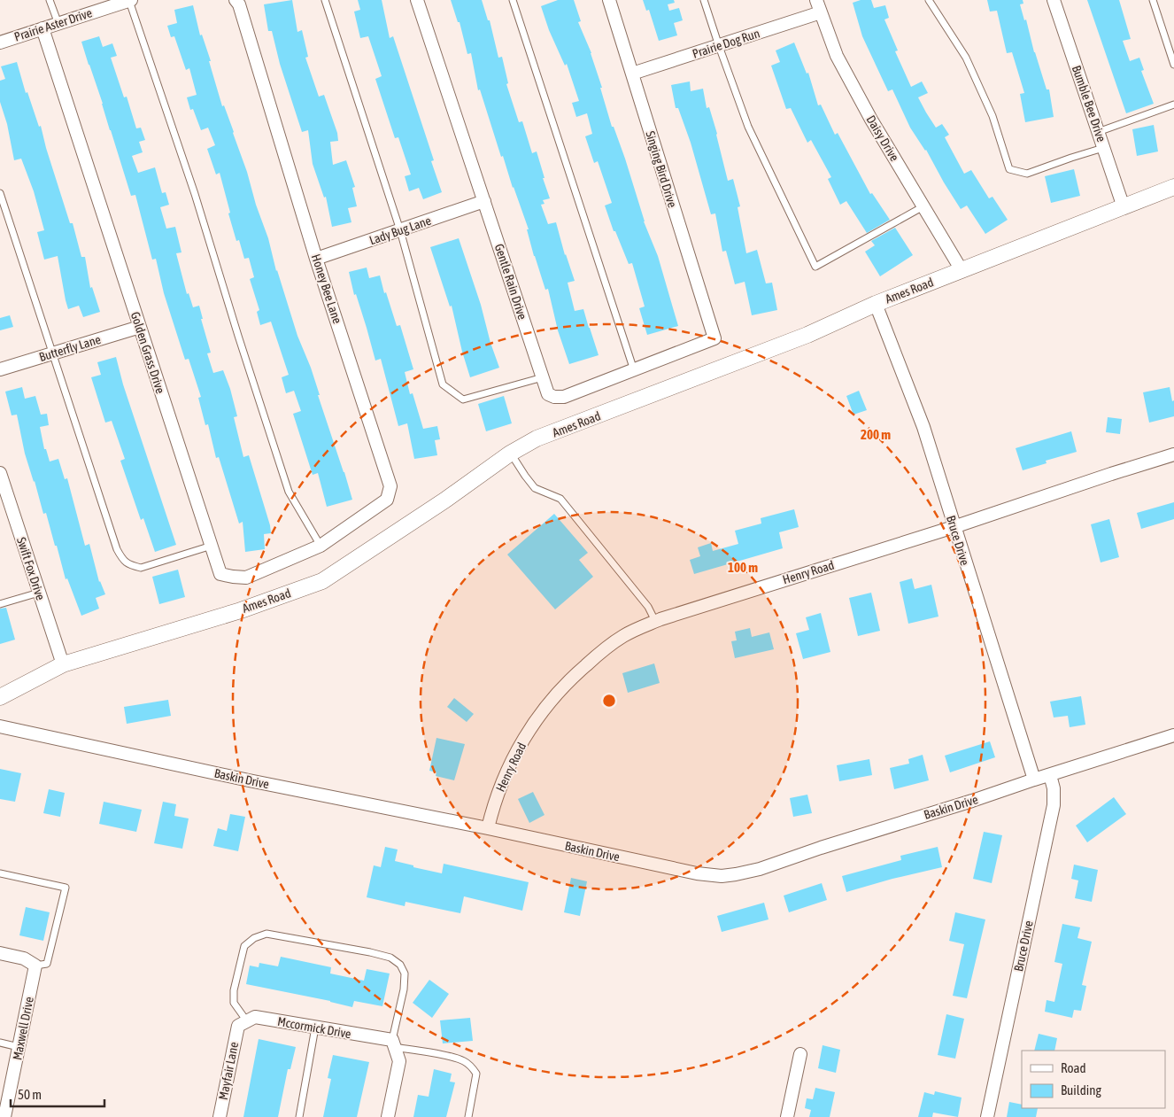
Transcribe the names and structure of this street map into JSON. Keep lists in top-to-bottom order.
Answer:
{
  "streets": {
    "street": [
      "Prairie Aster Drive",
      "Prairie Dog Run",
      "Bumble Bee Drive",
      "Daisy Drive",
      "Singing Bird Drive",
      "Lady Bug Lane",
      "Gentle Rain Drive",
      "Honey Bee Lane",
      "Ames Road",
      "Butterfly Lane",
      "Golden Grass Drive",
      "Bruce Drive",
      "Swift Fox Drive",
      "Henry Road",
      "Baskin Drive",
      "Mccormick Drive",
      "Maxwell Drive",
      "Mayfair Lane"
    ]
  },
  "crossings": [
    ["Prairie Aster Drive", "Golden Grass Drive"],
    ["Prairie Dog Run", "Daisy Drive"],
    ["Prairie Dog Run", "Singing Bird Drive"],
    ["Bumble Bee Drive", "Ames Road"],
    ["Daisy Drive", "Ames Road"],
    ["Singing Bird Drive", "Gentle Rain Drive"],
    ["Lady Bug Lane", "Gentle Rain Drive"],
    ["Lady Bug Lane", "Honey Bee Lane"],
    ["Honey Bee Lane", "Golden Grass Drive"],
    ["Ames Road", "Bruce Drive"],
    ["Ames Road", "Swift Fox Drive"],
    ["Butterfly Lane", "Golden Grass Drive"],
    ["Bruce Drive", "Henry Road"],
    ["Bruce Drive", "Baskin Drive"],
    ["Henry Road", "Baskin Drive"],
    ["Mccormick Drive", "Mayfair Lane"]
  ],
  "legend": ["Road", "Building"],
  "scale_bar": "50 m",
  "rings": ["200 m", "100 m"]
}
